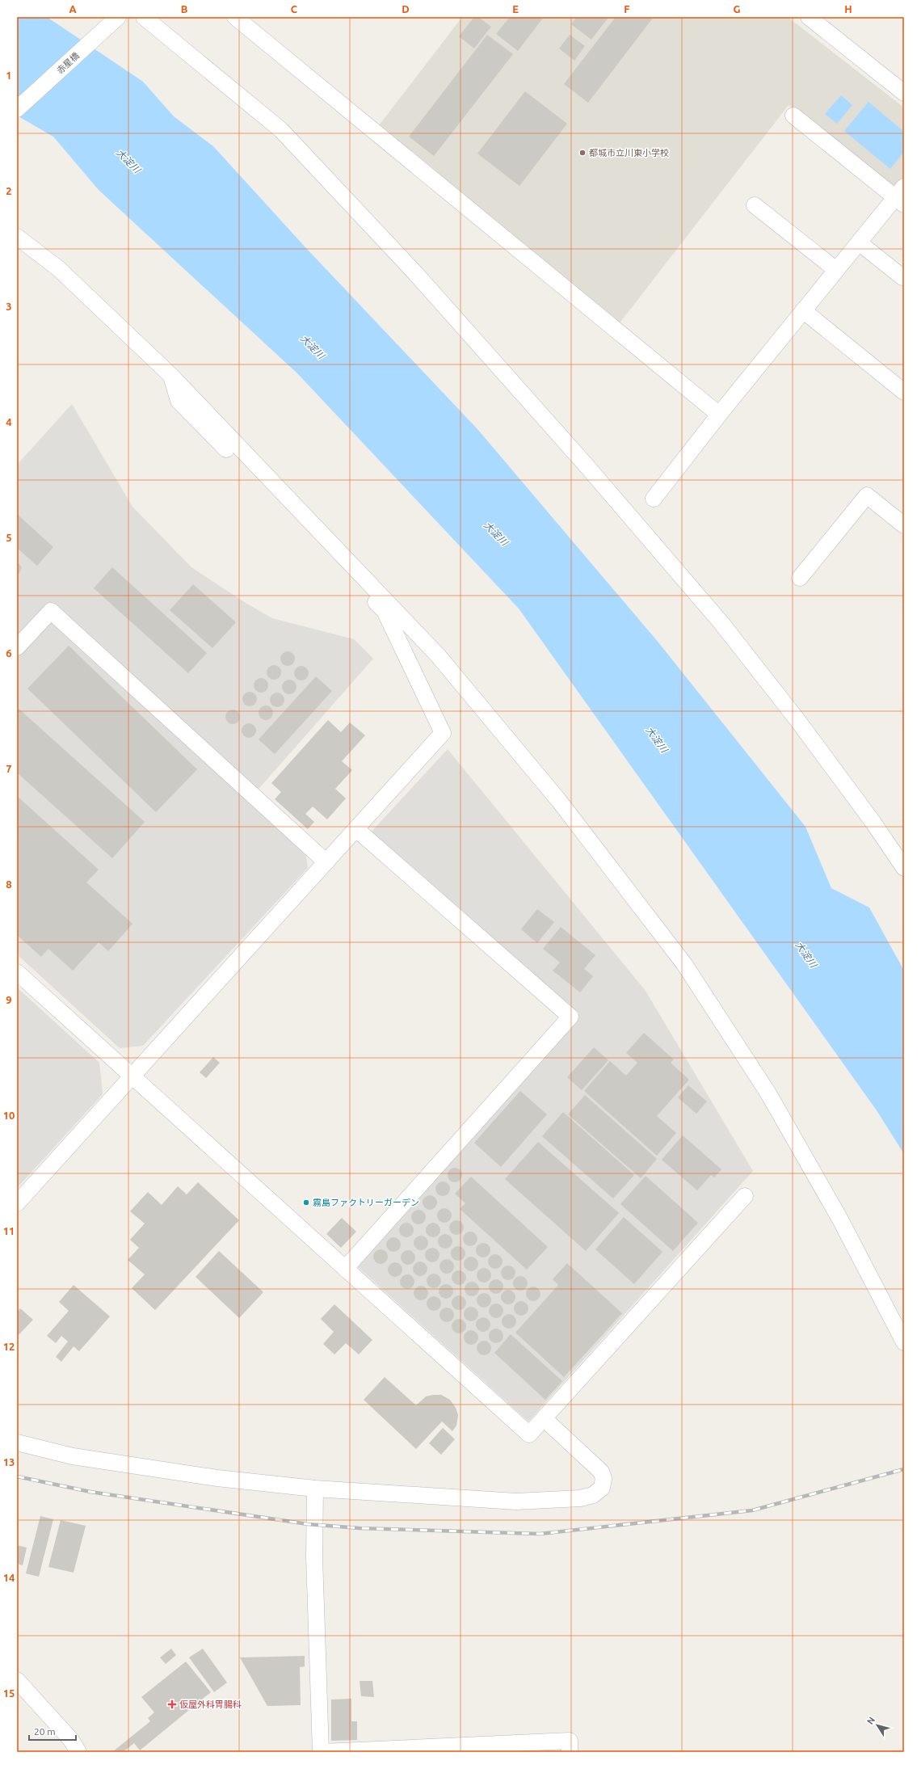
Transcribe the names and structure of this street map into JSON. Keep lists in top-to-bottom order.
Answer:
{
  "streets": {
    "street": ["赤星橋"]
  },
  "water": ["大淀川"],
  "places": {
    "other": ["都城市立川東小学校", "霧島ファクトリーガーデン"],
    "health": ["仮屋外科胃腸科"]
  },
  "scale_bar": "20 m",
  "north": "top left",
  "grid": {
    "columns": [
      "A",
      "B",
      "C",
      "D",
      "E",
      "F",
      "G",
      "H"
    ],
    "rows": [
      "1",
      "2",
      "3",
      "4",
      "5",
      "6",
      "7",
      "8",
      "9",
      "10",
      "11",
      "12",
      "13",
      "14",
      "15"
    ]
  }
}
